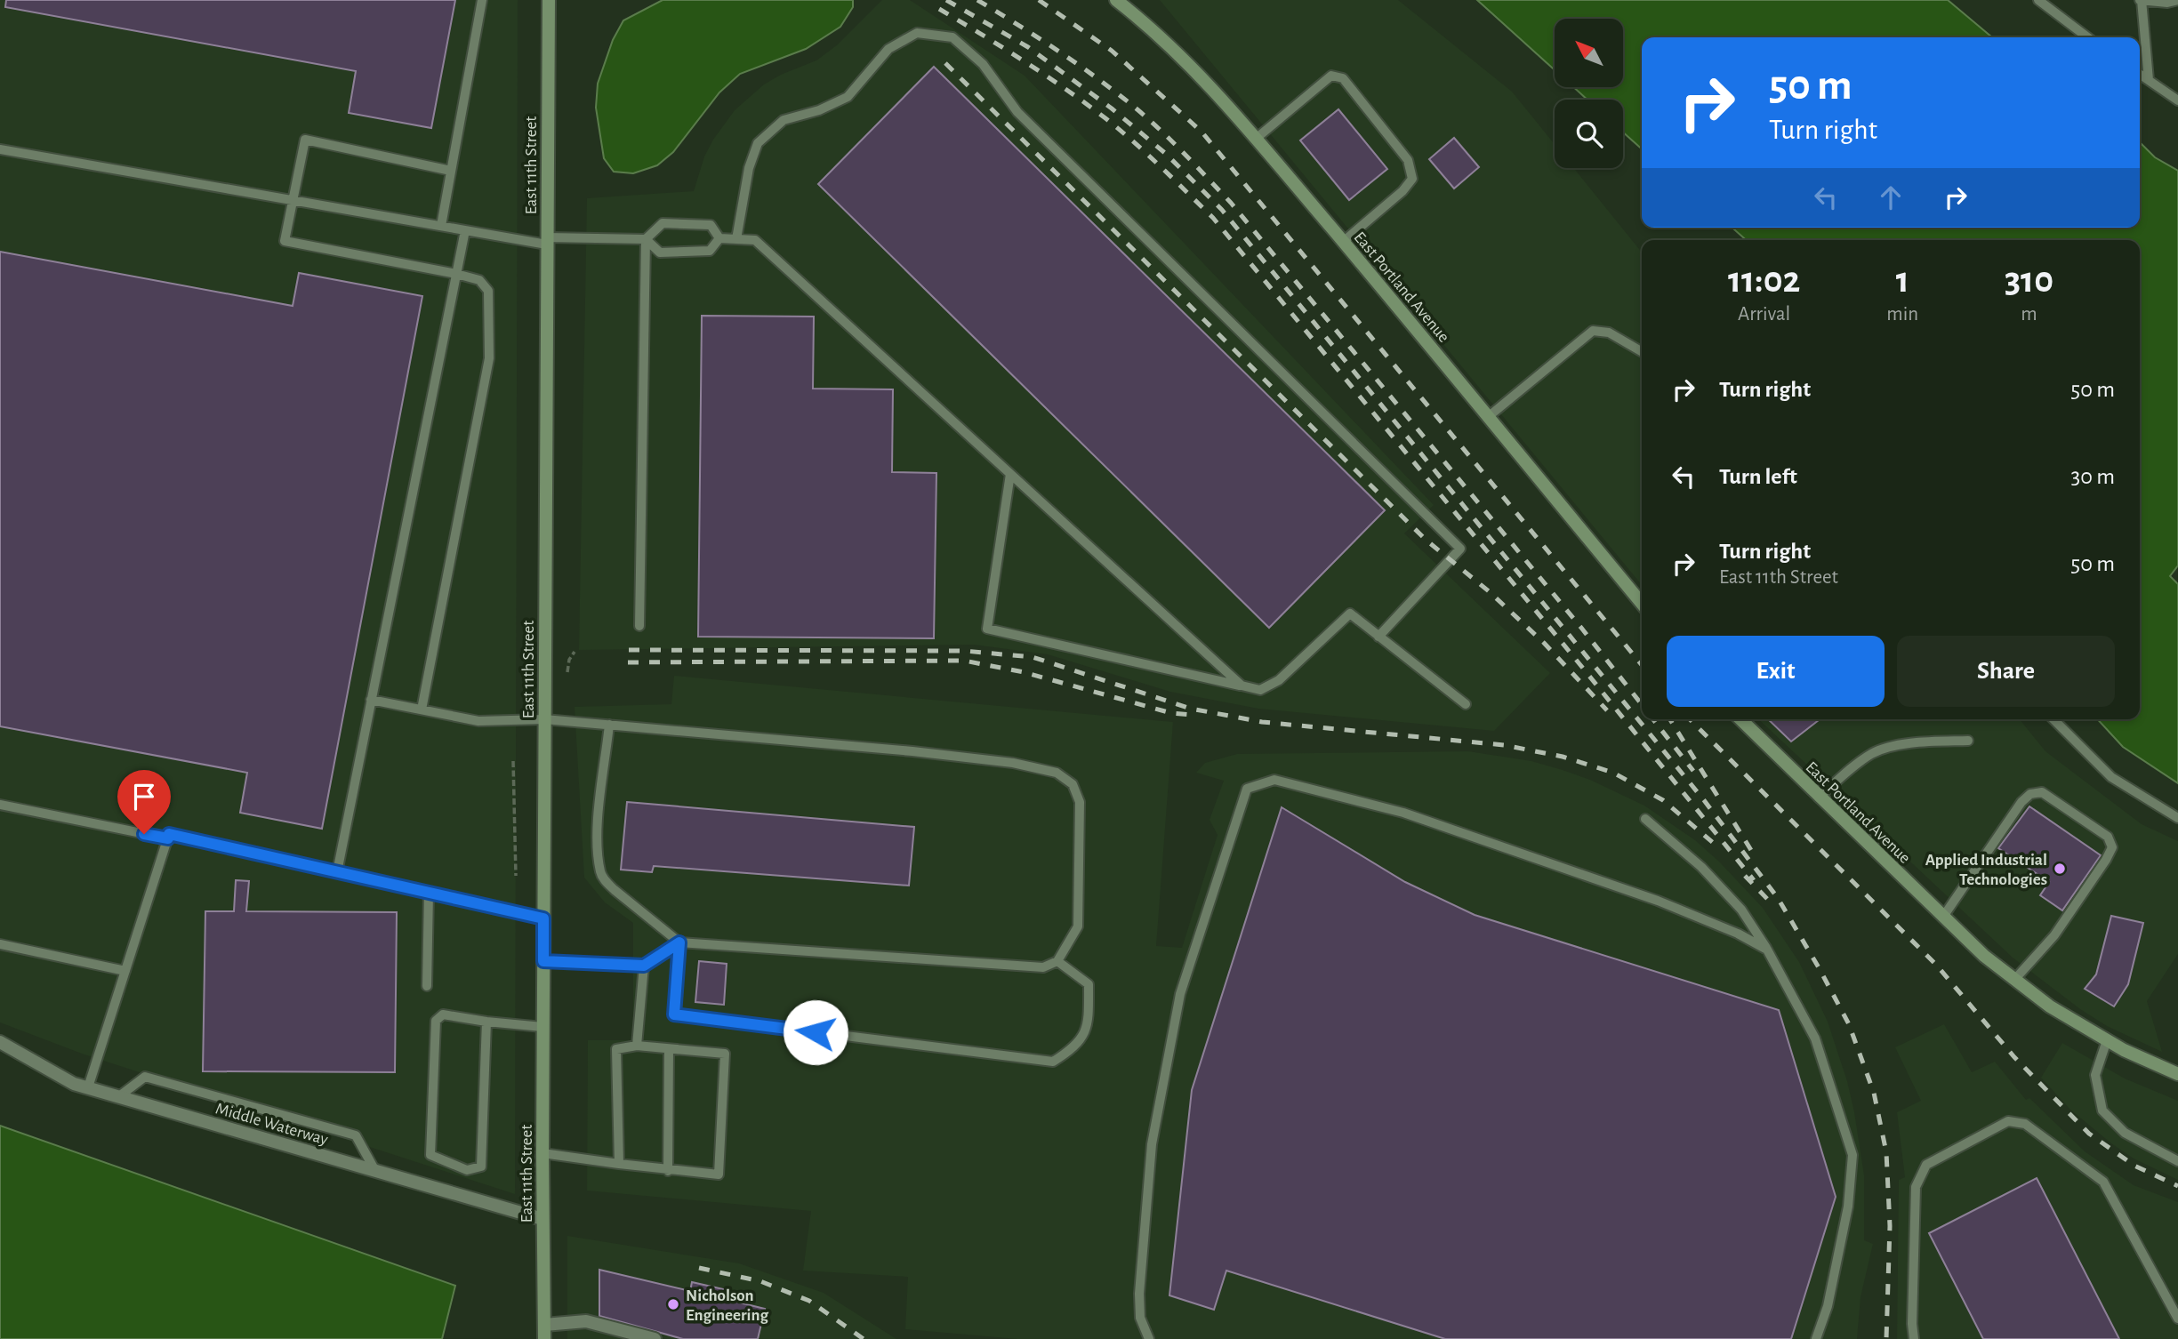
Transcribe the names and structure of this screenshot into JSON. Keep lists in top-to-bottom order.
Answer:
{
  "streets": {
    "street": ["East 11th Street", "East Portland Avenue", "Middle Waterway"]
  },
  "crossings": [
    ["East 11th Street", "Middle Waterway"]
  ],
  "places": ["Applied Industrial Technologies", "Nicholson Engineering"],
  "north": "top left",
  "page": {
    "turn": ["50 m", "Turn right"],
    "eta": [
      "11:02",
      "Arrival",
      "1",
      "min",
      "310",
      "m"
    ],
    "list": [
      {
        "name": "Turn right",
        "value": "50 m"
      },
      {
        "name": "Turn left",
        "value": "30 m"
      },
      {
        "name": "Turn right",
        "note": "East 11th Street",
        "value": "50 m"
      }
    ],
    "buttons": ["Exit", "Share"]
  }
}
